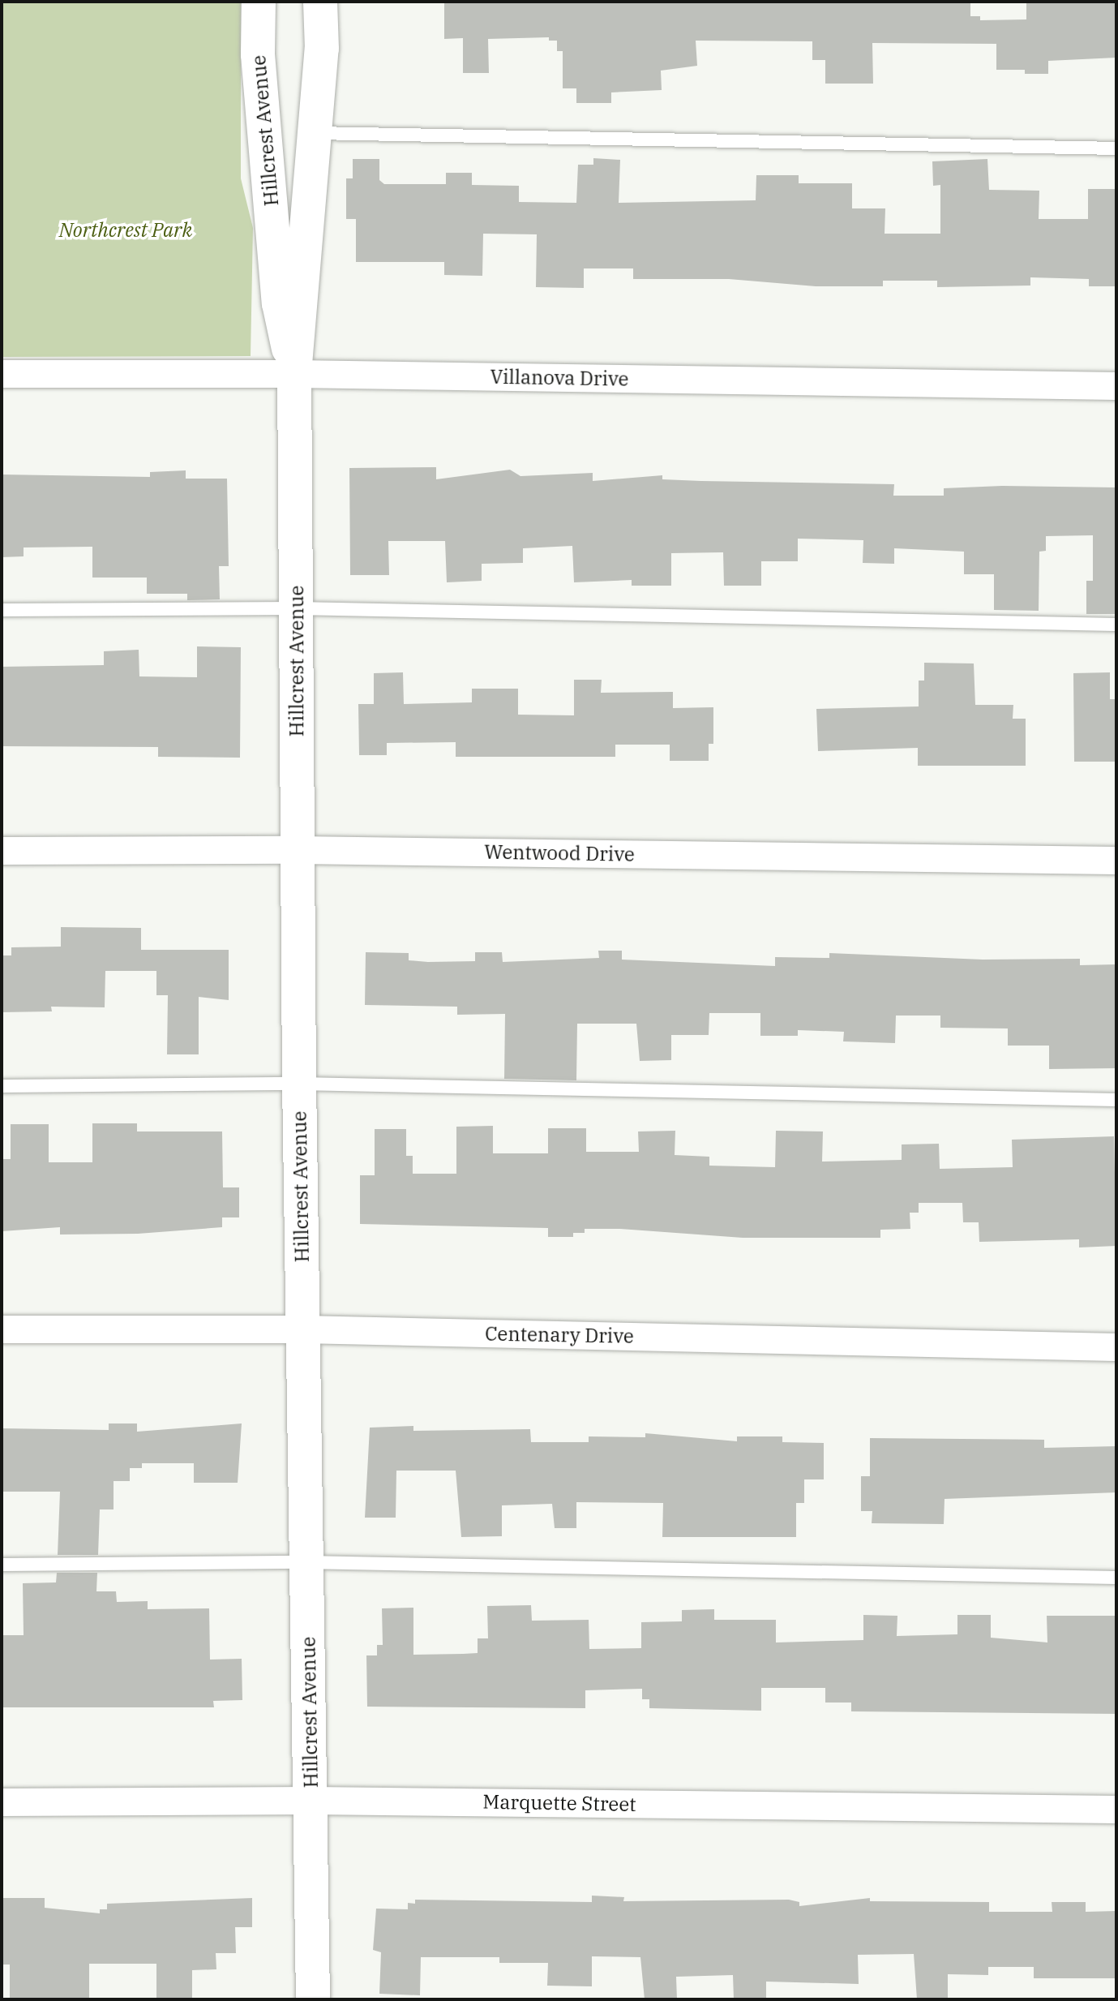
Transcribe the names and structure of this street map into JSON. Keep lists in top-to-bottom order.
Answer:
{
  "streets": {
    "street": [
      "Hillcrest Avenue",
      "Villanova Drive",
      "Wentwood Drive",
      "Centenary Drive",
      "Marquette Street"
    ]
  },
  "crossings": [
    ["Hillcrest Avenue", "Villanova Drive"],
    ["Hillcrest Avenue", "Wentwood Drive"],
    ["Hillcrest Avenue", "Centenary Drive"],
    ["Hillcrest Avenue", "Marquette Street"]
  ],
  "parks": ["Northcrest Park"]
}
